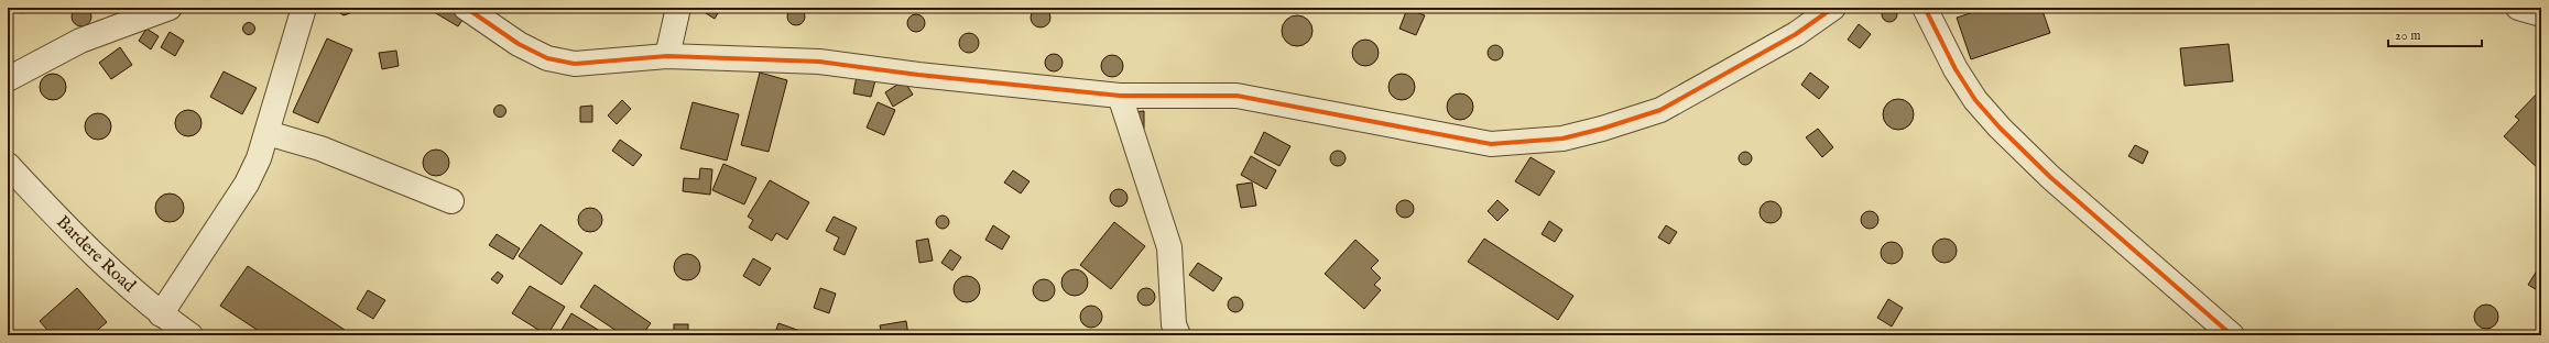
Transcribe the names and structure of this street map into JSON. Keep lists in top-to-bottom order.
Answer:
{
  "streets": {
    "street": ["Bardere Road"]
  },
  "scale_bar": "20 m"
}
